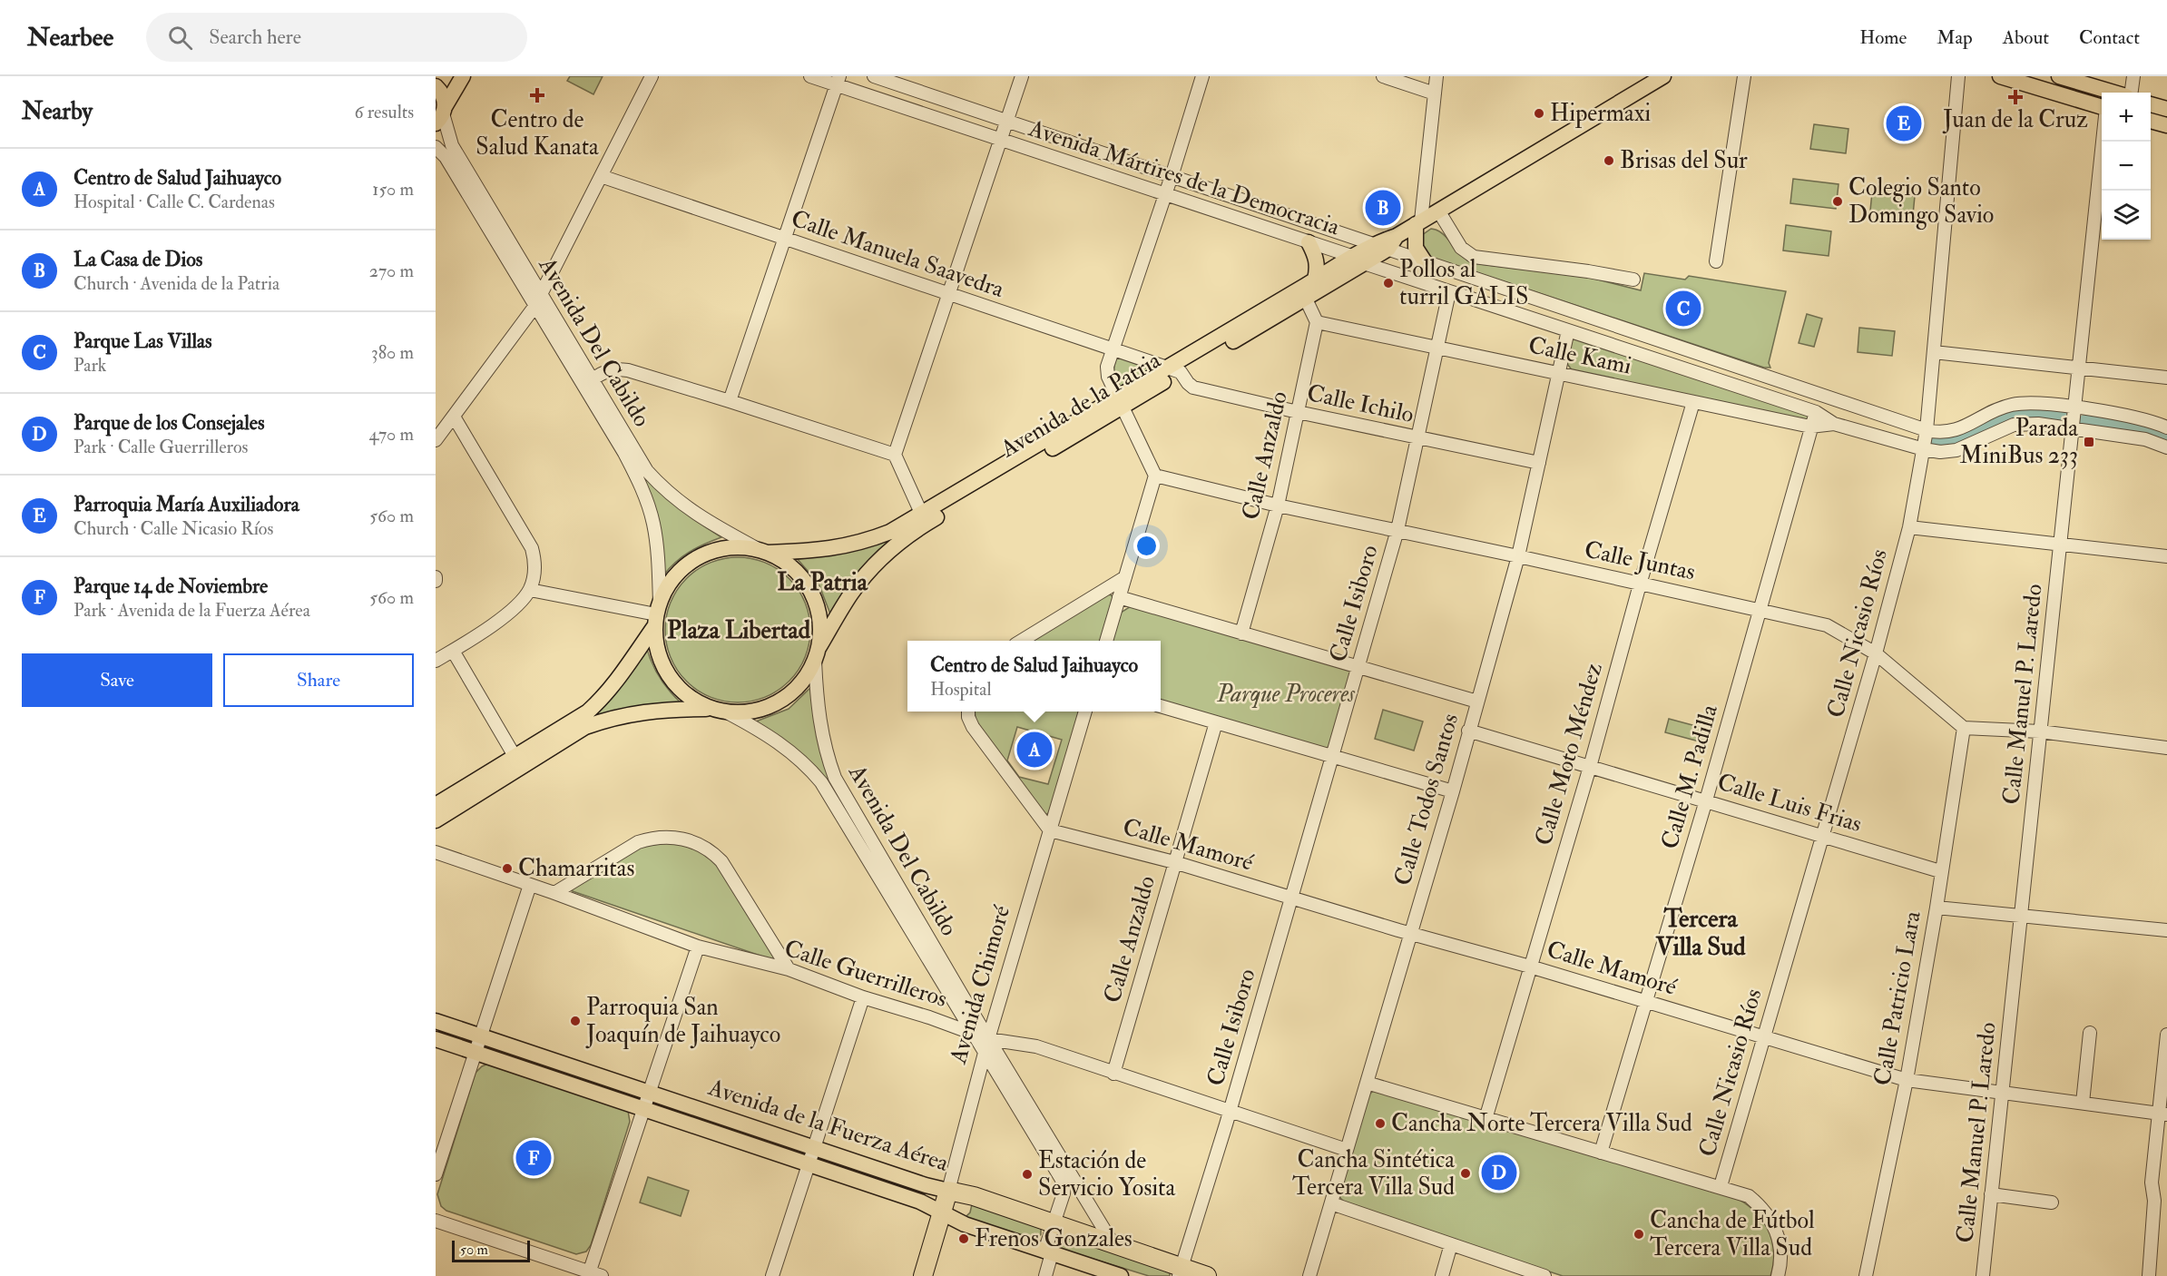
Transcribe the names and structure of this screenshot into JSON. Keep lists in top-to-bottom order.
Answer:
{
  "streets": {
    "highway": ["Avenida Chimoré", "Avenida de la Fuerza Aérea"],
    "main road": ["Avenida de la Patria"],
    "street": [
      "Avenida Mártires de la Democracia",
      "Calle Manuela Saavedra",
      "Avenida Del Cabildo",
      "Calle Kami",
      "Calle Ichilo",
      "Calle Anzaldo",
      "Calle Juntas",
      "Calle Isiboro",
      "Calle Nicasio Ríos",
      "Calle Manuel P. Laredo",
      "Calle Moto Méndez",
      "Calle M. Padilla",
      "Calle Todos Santos",
      "Calle Luis Frias",
      "Calle Mamoré",
      "Calle Guerrilleros",
      "Calle Patricio Lara"
    ]
  },
  "crossings": [
    ["Avenida Mártires de la Democracia", "Calle Kami"],
    ["Avenida Mártires de la Democracia", "Avenida de la Patria"],
    ["Avenida Mártires de la Democracia", "Calle Isiboro"],
    ["Avenida Mártires de la Democracia", "Calle Nicasio Ríos"],
    ["Avenida Mártires de la Democracia", "Calle Manuel P. Laredo"],
    ["Avenida Mártires de la Democracia", "Calle M. Padilla"],
    ["Avenida Mártires de la Democracia", "Calle Todos Santos"],
    ["Calle Manuela Saavedra", "Calle Ichilo"],
    ["Calle Manuela Saavedra", "Avenida de la Patria"],
    ["Avenida Del Cabildo", "Avenida de la Patria"],
    ["Avenida Del Cabildo", "Calle Guerrilleros"],
    ["Avenida Del Cabildo", "Avenida Chimoré"],
    ["Avenida Del Cabildo", "Avenida de la Fuerza Aérea"],
    ["Calle Kami", "Calle Anzaldo"],
    ["Calle Kami", "Calle Isiboro"],
    ["Calle Kami", "Calle Moto Méndez"],
    ["Calle Kami", "Calle M. Padilla"],
    ["Calle Kami", "Calle Todos Santos"],
    ["Calle Ichilo", "Avenida de la Patria"],
    ["Calle Ichilo", "Calle Anzaldo"],
    ["Calle Ichilo", "Calle Isiboro"],
    ["Calle Ichilo", "Calle Todos Santos"],
    ["Calle Anzaldo", "Calle Juntas"],
    ["Calle Anzaldo", "Calle Mamoré"],
    ["Calle Anzaldo", "Calle Guerrilleros"],
    ["Calle Juntas", "Calle Isiboro"],
    ["Calle Juntas", "Calle Nicasio Ríos"],
    ["Calle Juntas", "Calle Moto Méndez"],
    ["Calle Juntas", "Calle M. Padilla"],
    ["Calle Juntas", "Calle Todos Santos"],
    ["Calle Juntas", "Calle Patricio Lara"],
    ["Calle Isiboro", "Calle Mamoré"],
    ["Calle Isiboro", "Calle Guerrilleros"],
    ["Calle Isiboro", "Avenida de la Fuerza Aérea"],
    ["Calle Nicasio Ríos", "Calle Luis Frias"],
    ["Calle Nicasio Ríos", "Calle Mamoré"],
    ["Calle Manuel P. Laredo", "Calle Mamoré"],
    ["Calle Moto Méndez", "Calle Luis Frias"],
    ["Calle Moto Méndez", "Calle Mamoré"],
    ["Calle M. Padilla", "Calle Luis Frias"],
    ["Calle M. Padilla", "Calle Mamoré"],
    ["Calle Todos Santos", "Calle Luis Frias"],
    ["Calle Todos Santos", "Calle Mamoré"],
    ["Calle Todos Santos", "Calle Guerrilleros"],
    ["Calle Luis Frias", "Calle Patricio Lara"],
    ["Calle Mamoré", "Avenida Chimoré"],
    ["Calle Mamoré", "Calle Patricio Lara"],
    ["Calle Guerrilleros", "Avenida Chimoré"],
    ["Avenida Chimoré", "Avenida de la Fuerza Aérea"]
  ],
  "districts": ["La Patria", "Plaza Libertad", "Tercera Villa Sud"],
  "parks": ["Parque Proceres"],
  "places": {
    "health": ["Centro de Salud Kanata", "Juan de la Cruz"],
    "other": [
      "Hipermaxi",
      "Brisas del Sur",
      "Colegio Santo Domingo Savio",
      "Pollos al turril GALIS",
      "Chamarritas",
      "Parroquia San Joaquín de Jaihuayco",
      "Cancha Norte Tercera Villa Sud",
      "Cancha Sintética Tercera Villa Sud",
      "Estación de Servicio Yosita",
      "Cancha de Fútbol Tercera Villa Sud",
      "Frenos Gonzales"
    ],
    "transit": ["Parada MiniBus 233"]
  },
  "scale_bar": "50 m",
  "page": {
    "header": "Nearbee",
    "search": "Search here",
    "nav": [
      "Home",
      "Map",
      "About",
      "Contact"
    ],
    "heading": ["Nearby", "6 results"],
    "map_buttons": ["+", "−"],
    "pins": [
      "E",
      "B",
      "C",
      "A",
      "F",
      "D"
    ],
    "list": [
      {
        "mark": "A",
        "name": "Centro de Salud Jaihuayco",
        "note": "Hospital · Calle C. Cardenas",
        "value": "150 m"
      },
      {
        "mark": "B",
        "name": "La Casa de Dios",
        "note": "Church · Avenida de la Patria",
        "value": "270 m"
      },
      {
        "mark": "C",
        "name": "Parque Las Villas",
        "note": "Park",
        "value": "380 m"
      },
      {
        "mark": "D",
        "name": "Parque de los Consejales",
        "note": "Park · Calle Guerrilleros",
        "value": "470 m"
      },
      {
        "mark": "E",
        "name": "Parroquia María Auxiliadora",
        "note": "Church · Calle Nicasio Ríos",
        "value": "560 m"
      },
      {
        "mark": "F",
        "name": "Parque 14 de Noviembre",
        "note": "Park · Avenida de la Fuerza Aérea",
        "value": "560 m"
      }
    ],
    "buttons": ["Save", "Share"],
    "popup": ["Centro de Salud Jaihuayco", "Hospital"],
    "scale": "50 m"
  }
}
